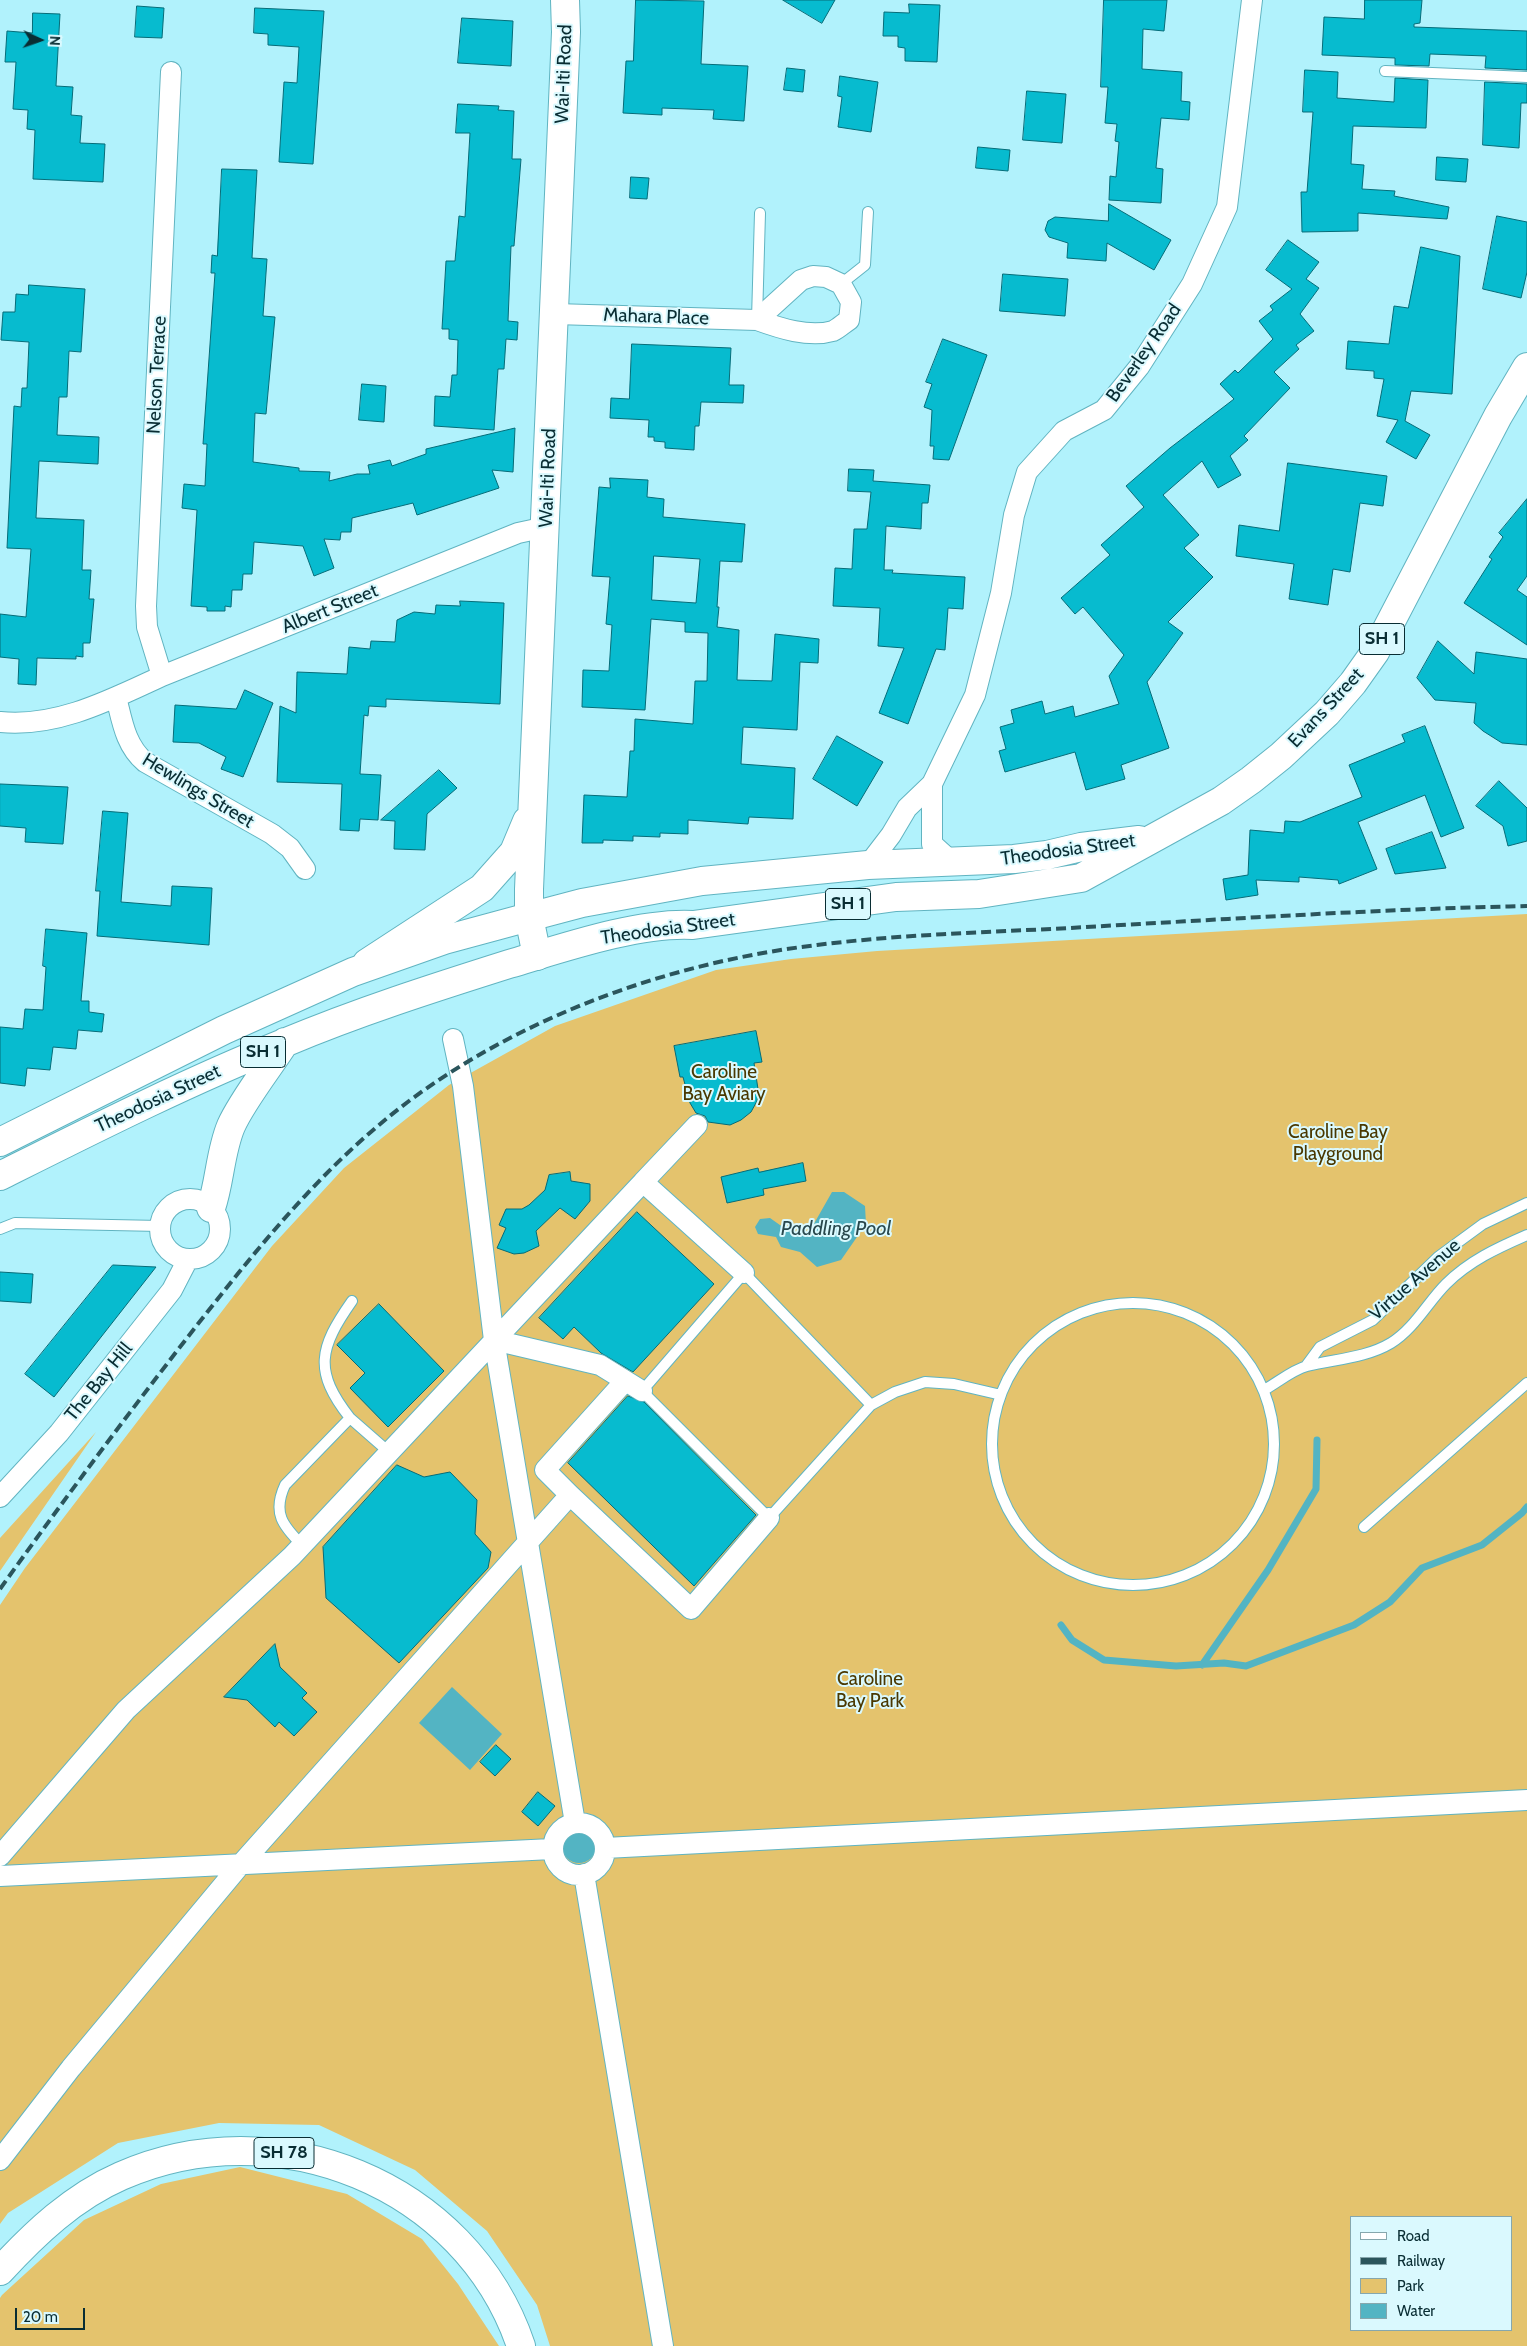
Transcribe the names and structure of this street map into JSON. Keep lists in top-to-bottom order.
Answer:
{
  "streets": {
    "main road": [
      "Wai-Iti Road",
      "SH 1",
      "Evans Street",
      "Theodosia Street",
      "SH 78"
    ],
    "street": [
      "Mahara Place",
      "Beverley Road",
      "Nelson Terrace",
      "Albert Street",
      "Hewlings Street",
      "The Bay Hill"
    ],
    "lane": ["Virtue Avenue"]
  },
  "crossings": [
    ["Wai-Iti Road", "Mahara Place"],
    ["Wai-Iti Road", "Albert Street"],
    ["Wai-Iti Road", "Theodosia Street"],
    ["Beverley Road", "Theodosia Street"],
    ["Nelson Terrace", "Albert Street"],
    ["Albert Street", "Hewlings Street"],
    ["Evans Street", "Theodosia Street"]
  ],
  "water": ["Paddling Pool"],
  "parks": ["Caroline Bay Aviary", "Caroline Bay Playground", "Caroline Bay Park"],
  "legend": [
    "Road",
    "Railway",
    "Park",
    "Water"
  ],
  "scale_bar": "20 m",
  "north": "right"
}
